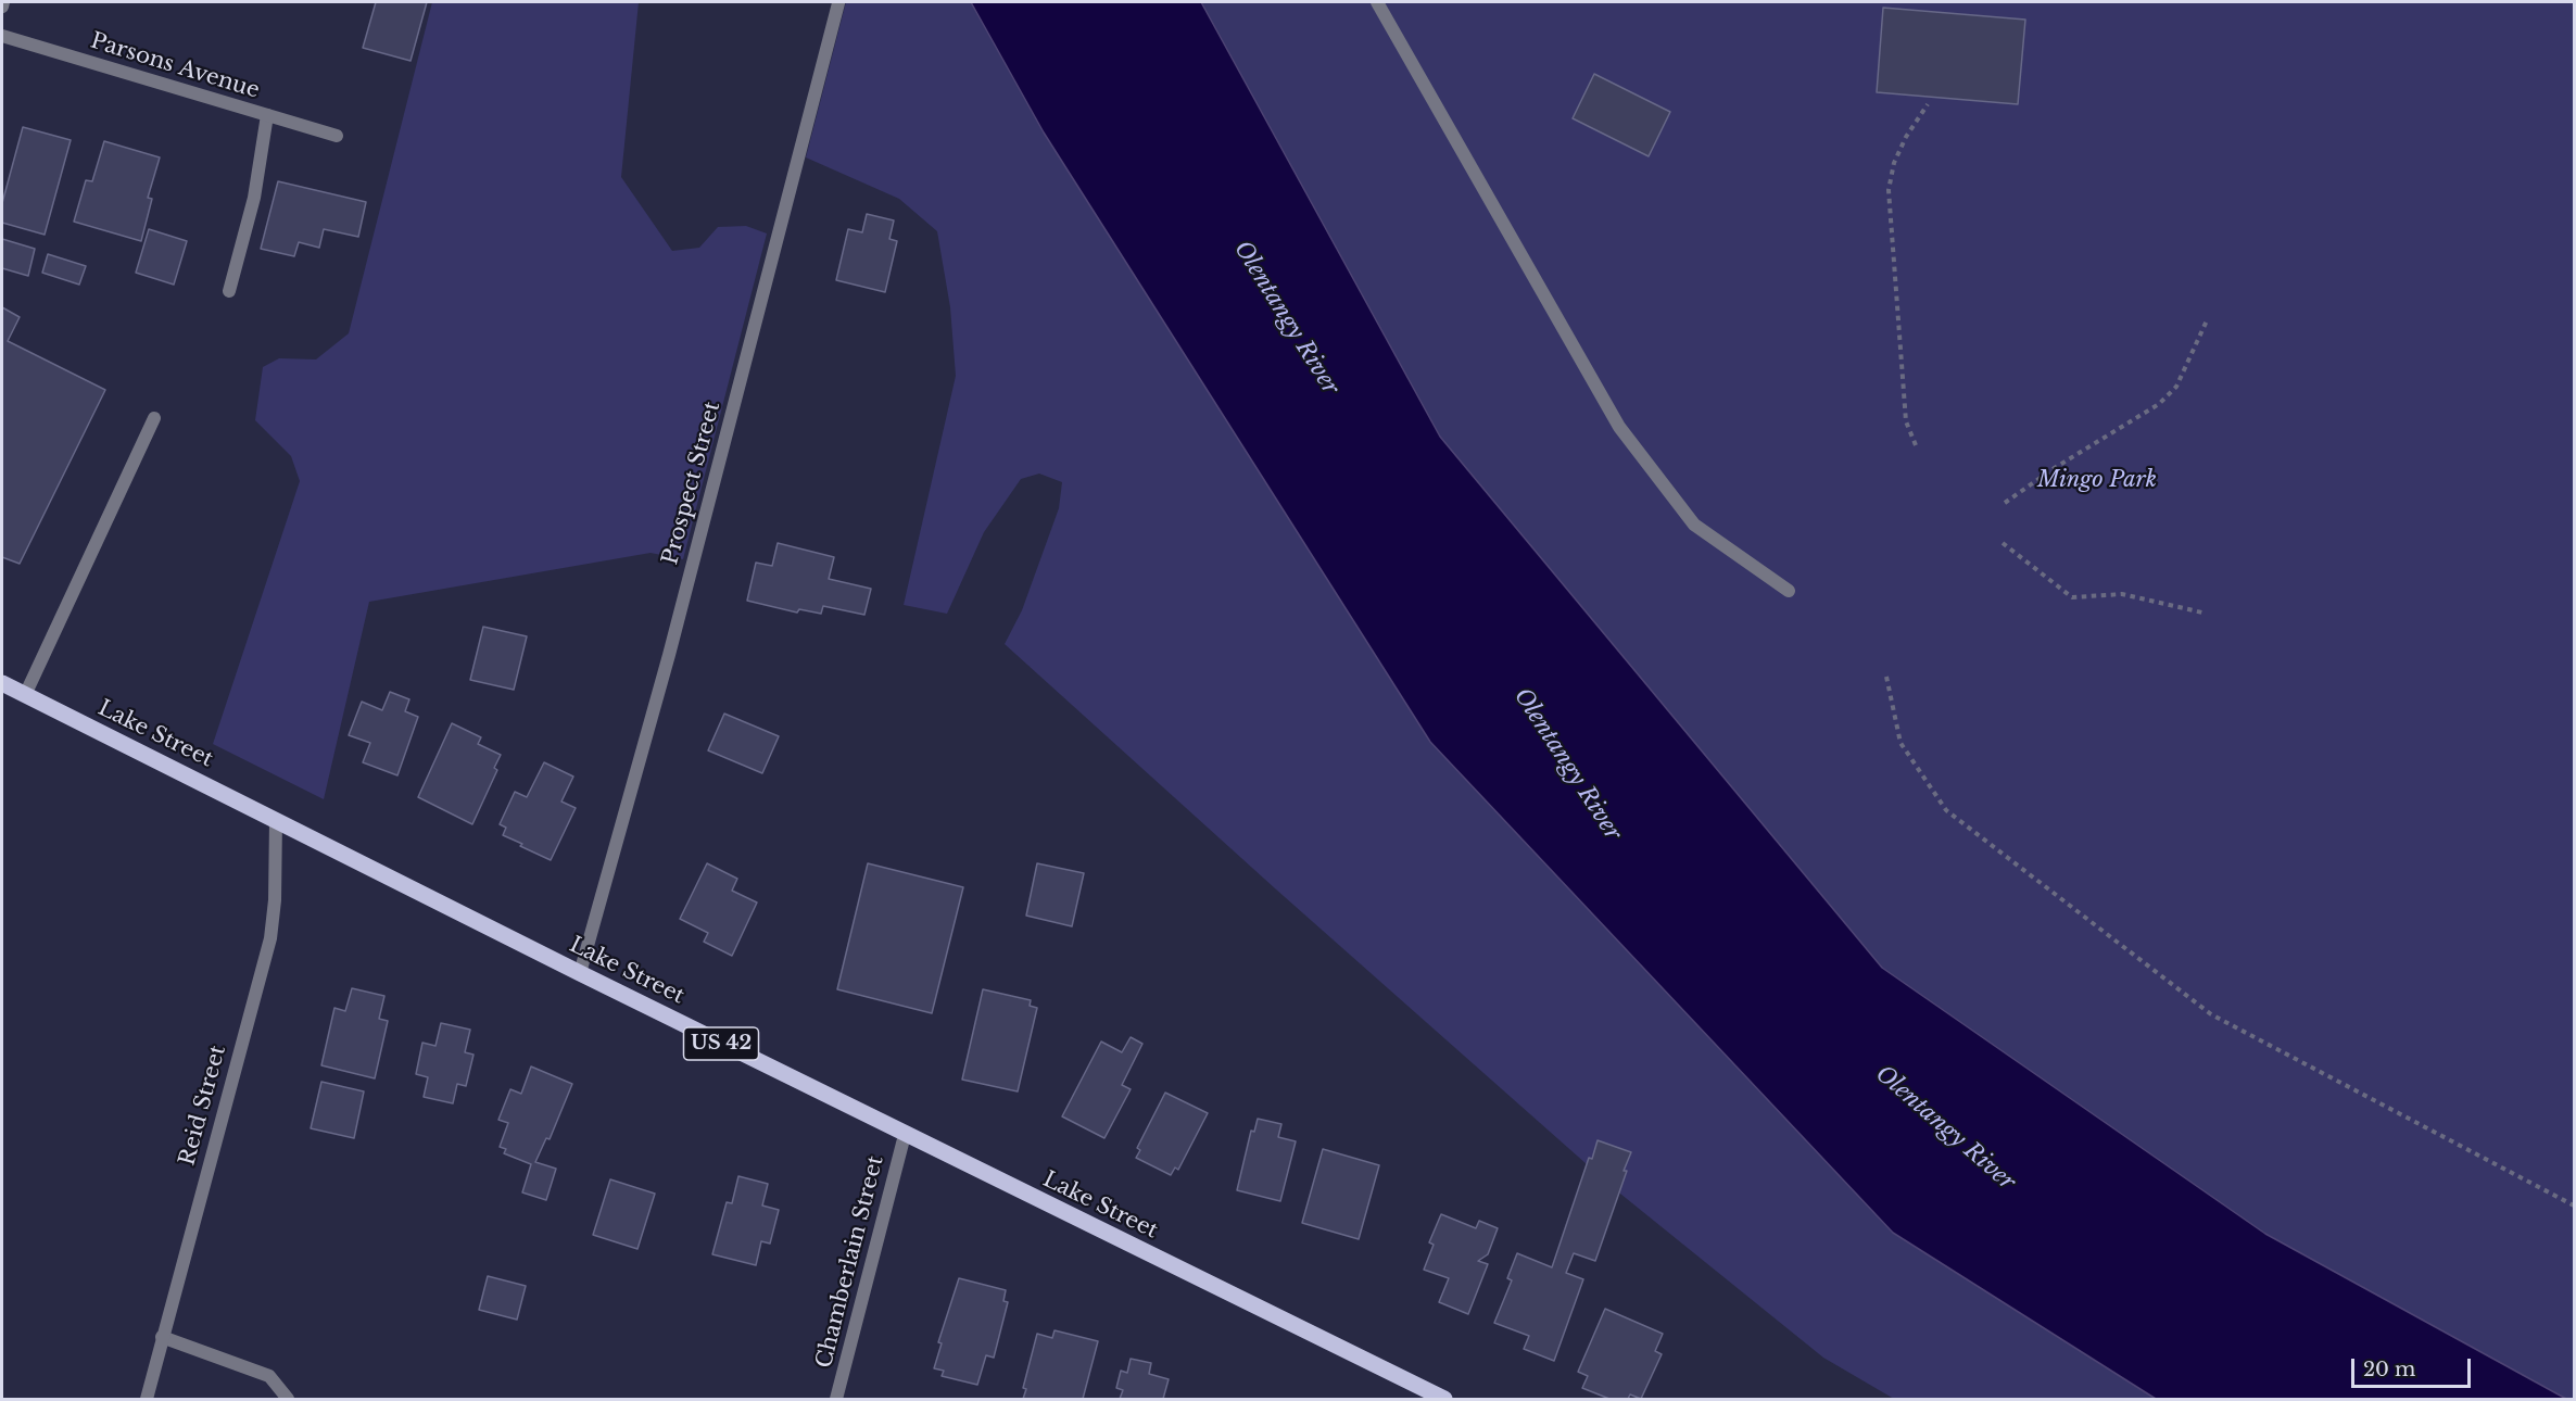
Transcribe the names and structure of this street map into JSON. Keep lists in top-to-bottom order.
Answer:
{
  "streets": {
    "main road": ["Lake Street", "US 42"],
    "street": [
      "Parsons Avenue",
      "Prospect Street",
      "Reid Street",
      "Chamberlain Street"
    ]
  },
  "crossings": [
    ["Prospect Street", "Lake Street"],
    ["Lake Street", "Reid Street"],
    ["Lake Street", "Chamberlain Street"]
  ],
  "water": ["Olentangy River"],
  "parks": ["Mingo Park"],
  "scale_bar": "20 m"
}
